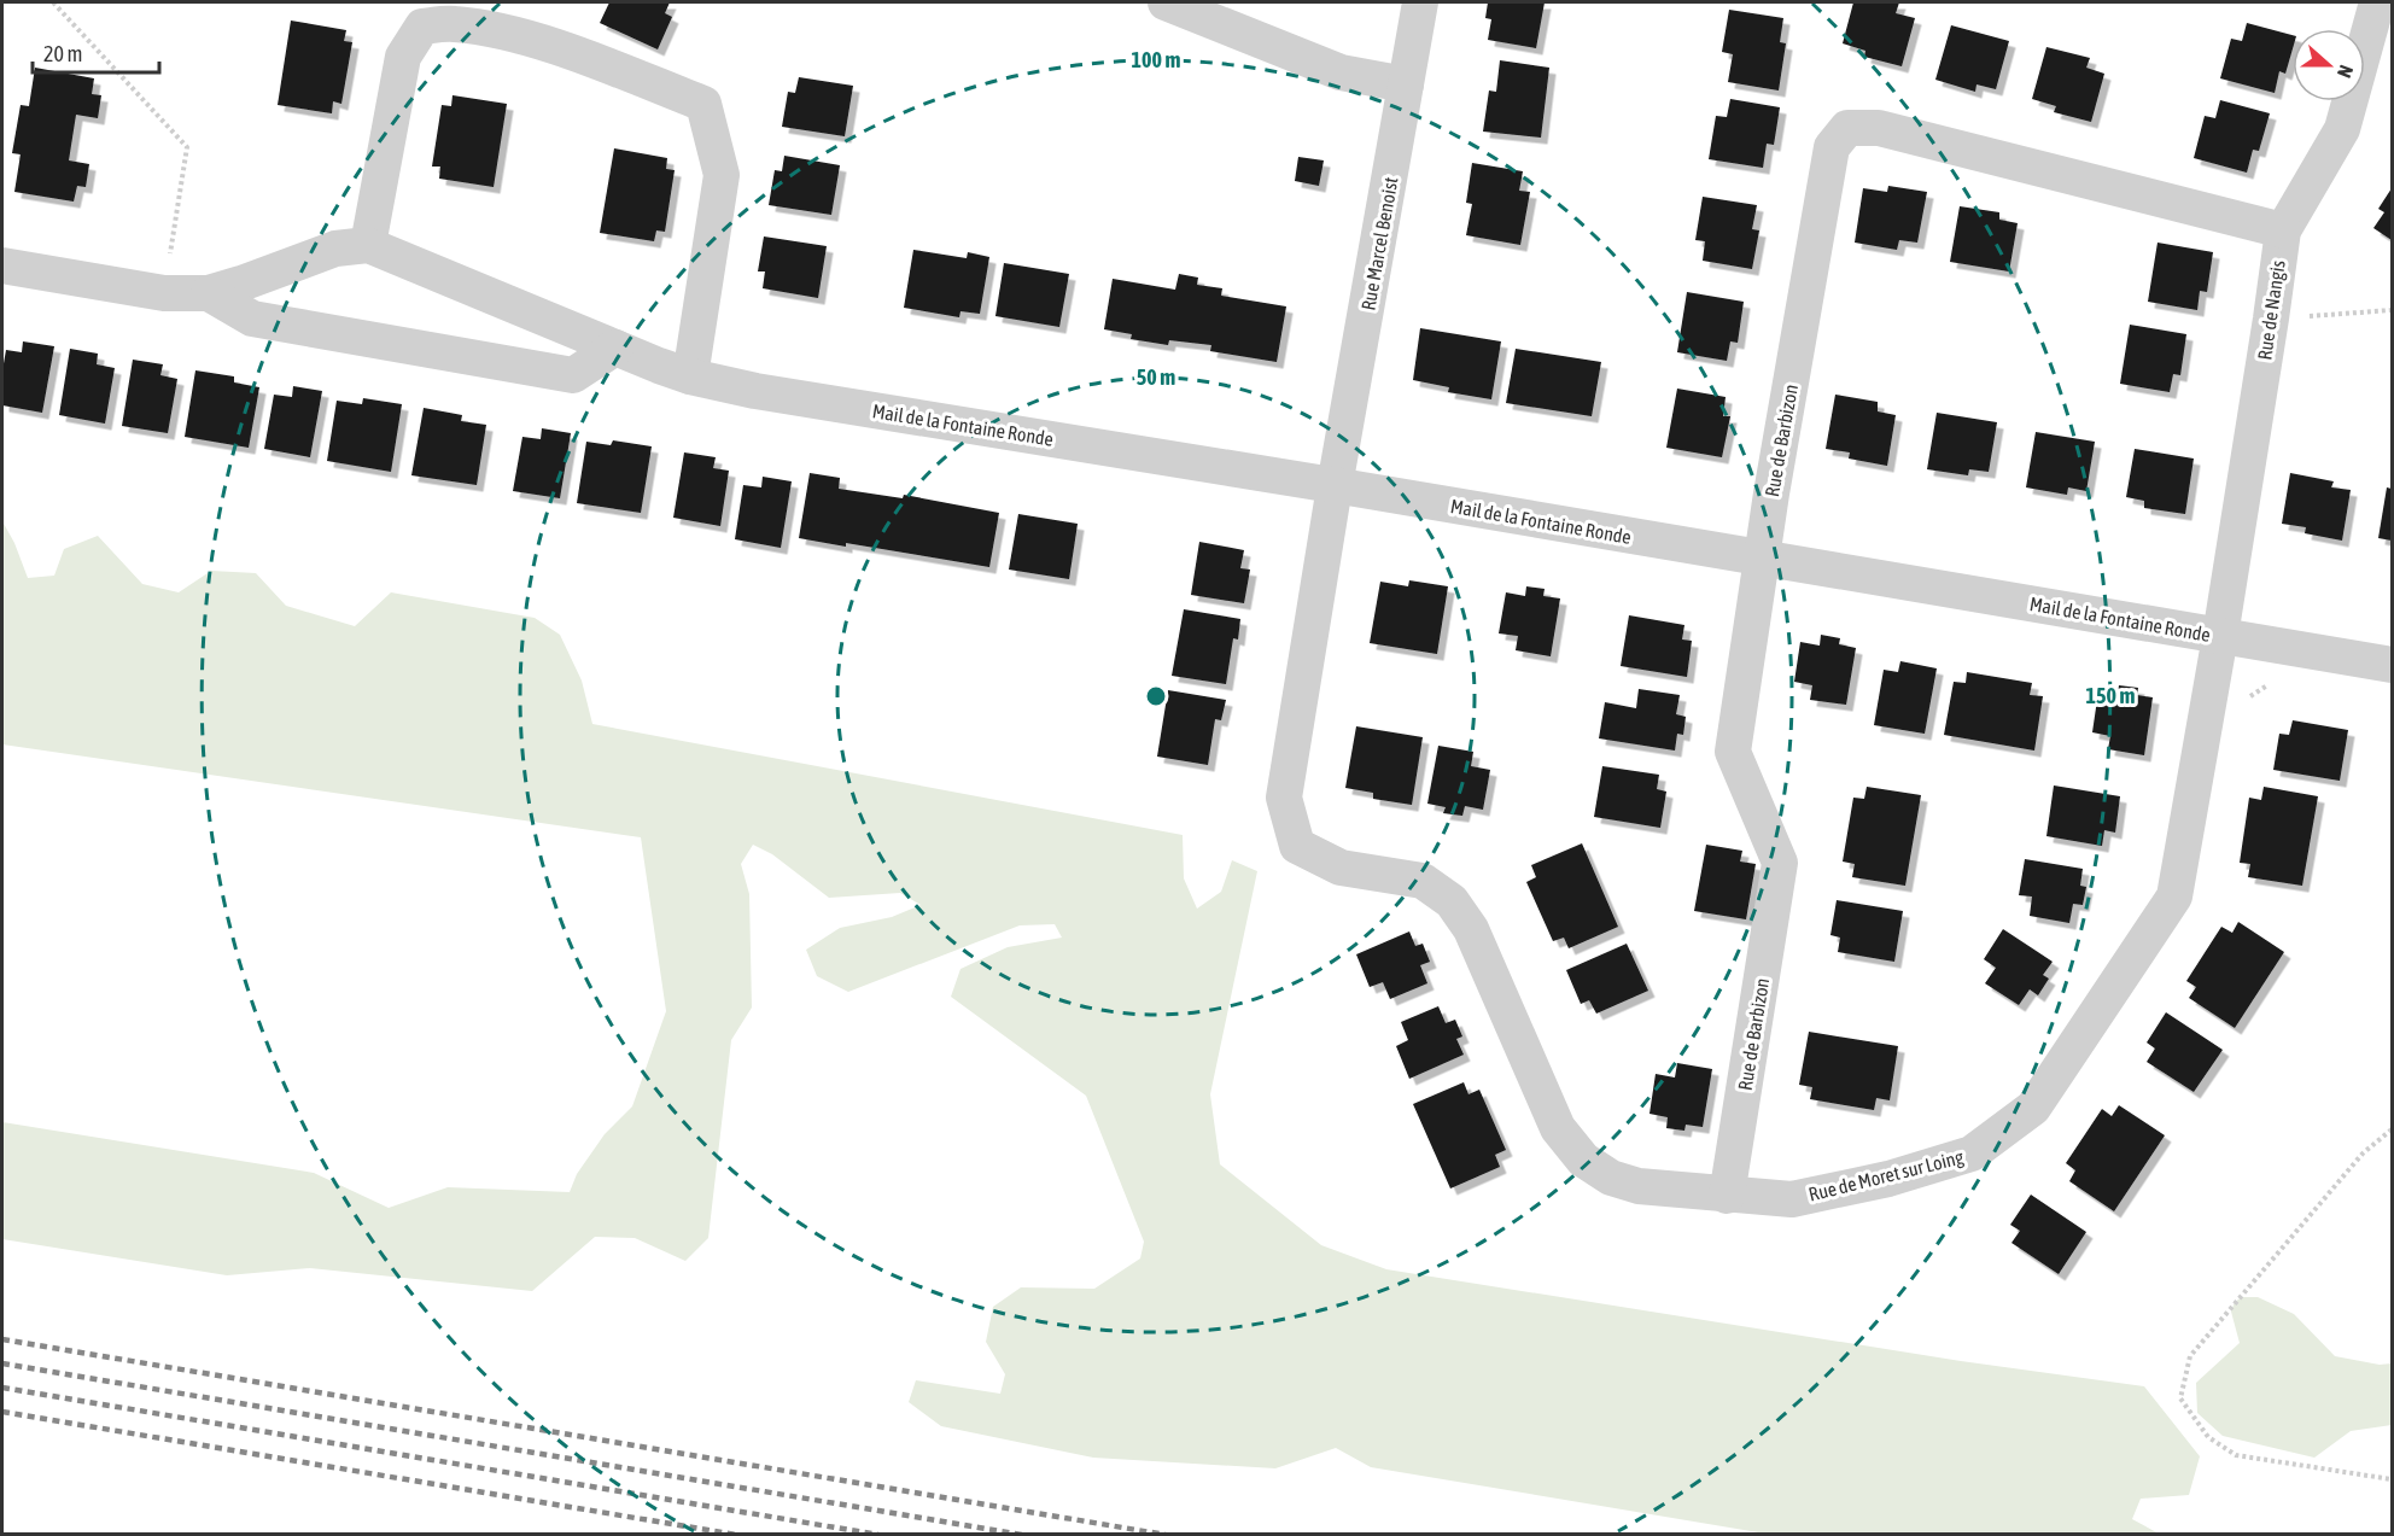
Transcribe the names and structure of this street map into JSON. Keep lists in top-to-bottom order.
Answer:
{
  "streets": {
    "street": [
      "Rue Marcel Benoist",
      "Rue de Nangis",
      "Mail de la Fontaine Ronde",
      "Rue de Barbizon",
      "Rue de Moret sur Loing"
    ]
  },
  "crossings": [
    ["Rue Marcel Benoist", "Mail de la Fontaine Ronde"],
    ["Rue Marcel Benoist", "Rue de Moret sur Loing"],
    ["Rue de Nangis", "Mail de la Fontaine Ronde"],
    ["Rue de Nangis", "Rue de Barbizon"],
    ["Rue de Nangis", "Rue de Moret sur Loing"],
    ["Mail de la Fontaine Ronde", "Rue de Barbizon"],
    ["Mail de la Fontaine Ronde", "Rue de Moret sur Loing"],
    ["Rue de Barbizon", "Rue de Moret sur Loing"]
  ],
  "scale_bar": "20 m",
  "north": "right",
  "rings": ["100 m", "50 m", "150 m"]
}
